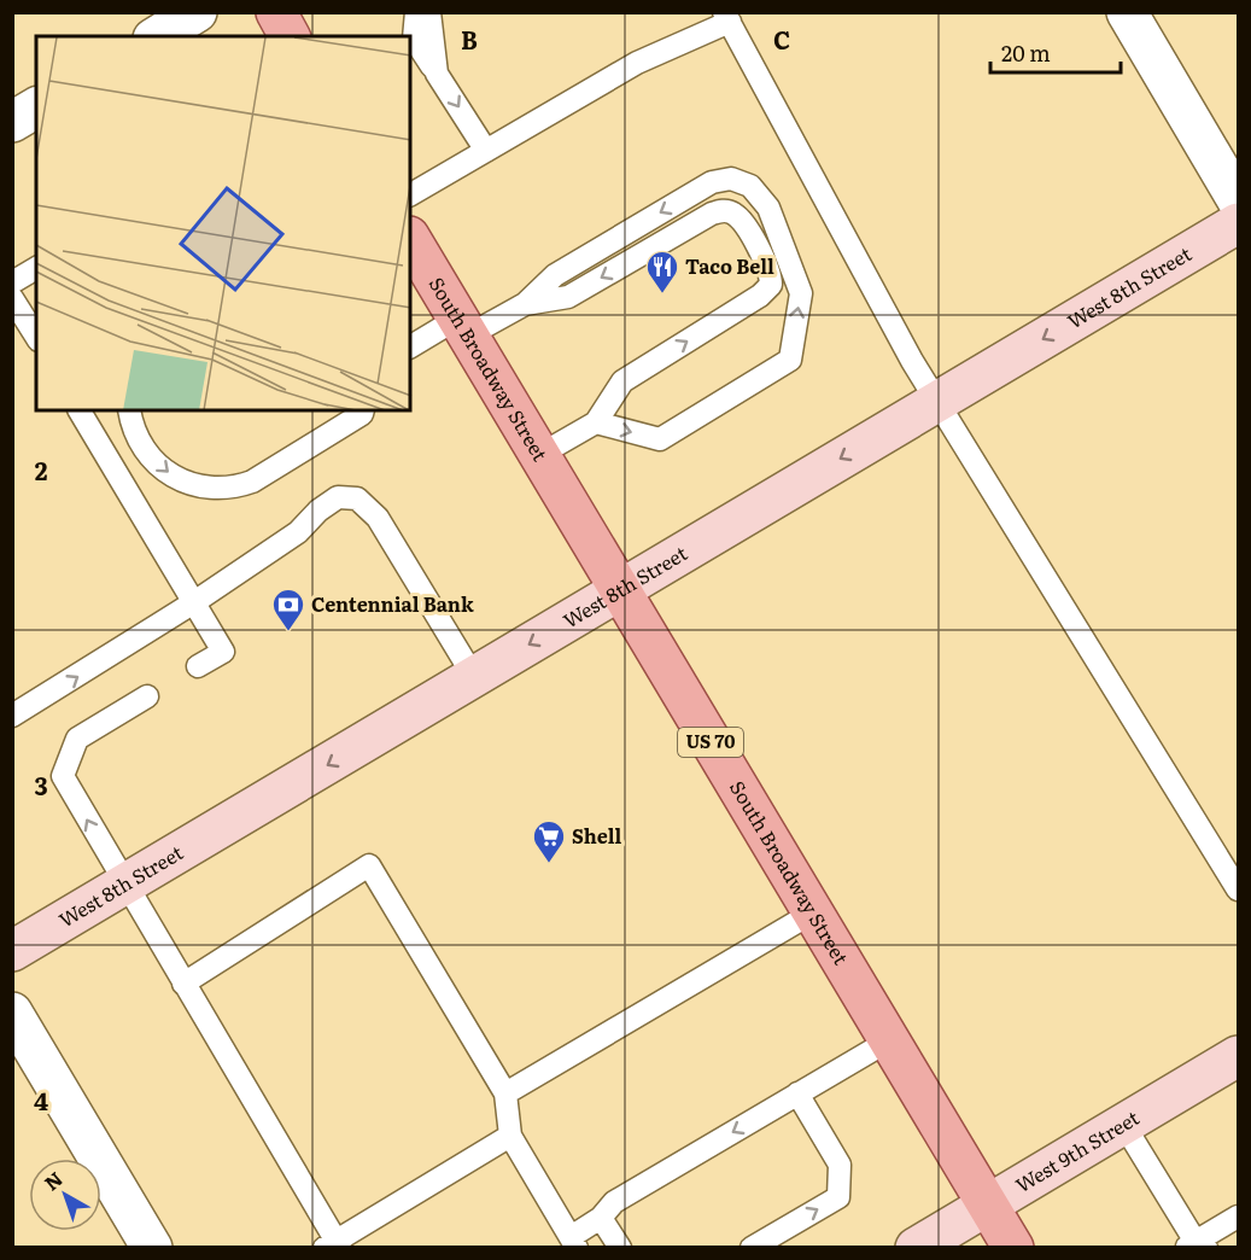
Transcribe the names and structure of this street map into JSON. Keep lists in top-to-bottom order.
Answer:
{
  "streets": {
    "main road": [
      "West 8th Street",
      "South Broadway Street",
      "US 70",
      "West 9th Street"
    ]
  },
  "crossings": [
    ["West 8th Street", "South Broadway Street"],
    ["South Broadway Street", "West 9th Street"]
  ],
  "one_way": ["West 8th Street"],
  "places": {
    "restaurant": ["Taco Bell"],
    "bank": ["Centennial Bank"],
    "supermarket": ["Shell"]
  },
  "scale_bar": "20 m",
  "north": "top left",
  "grid": {
    "columns": ["B", "C"],
    "rows": ["2", "3", "4"]
  }
}
